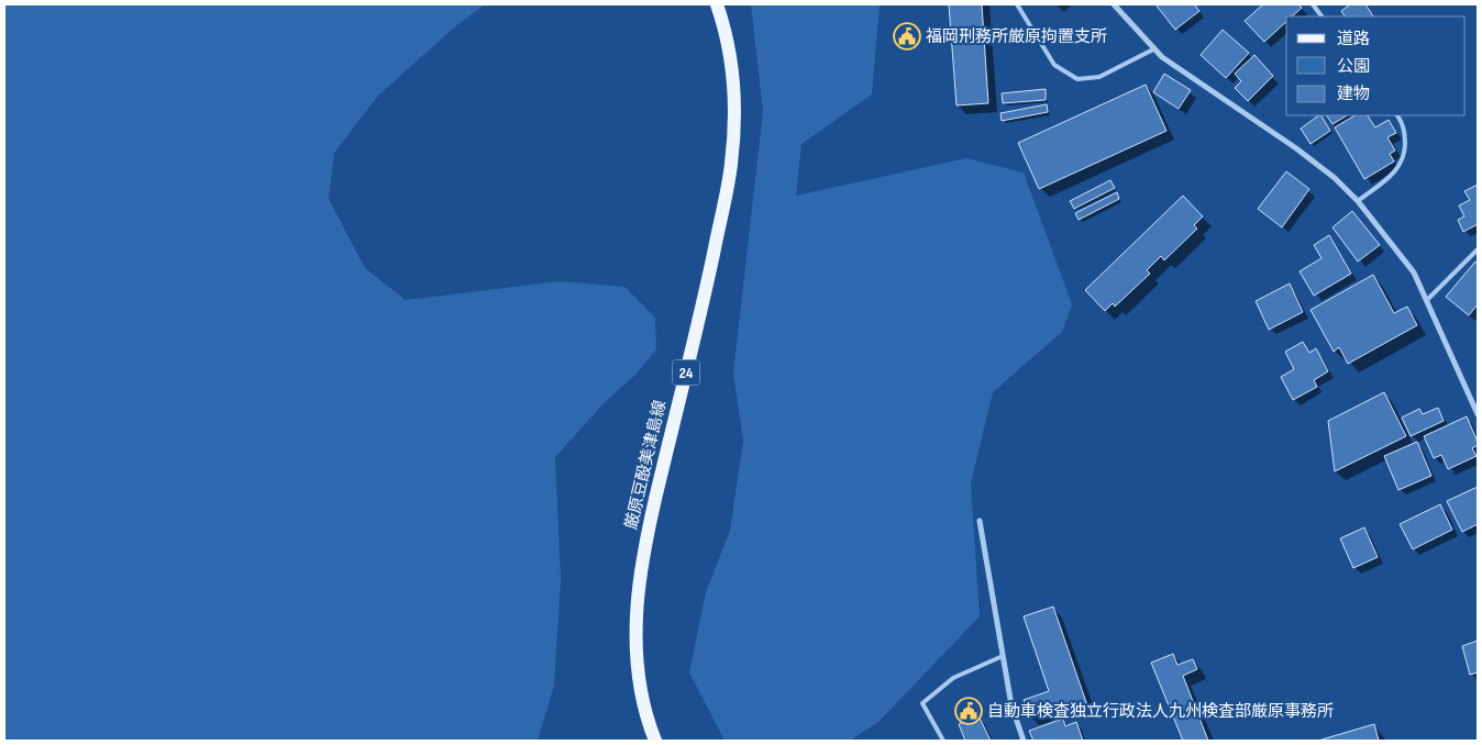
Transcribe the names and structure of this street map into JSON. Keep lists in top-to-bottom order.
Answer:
{
  "streets": {
    "main road": ["24", "厳原豆酘美津島線"]
  },
  "places": {
    "public building": ["福岡刑務所厳原拘置支所", "自動車検査独立行政法人九州検査部厳原事務所"]
  },
  "legend": ["道路", "公園", "建物"]
}
